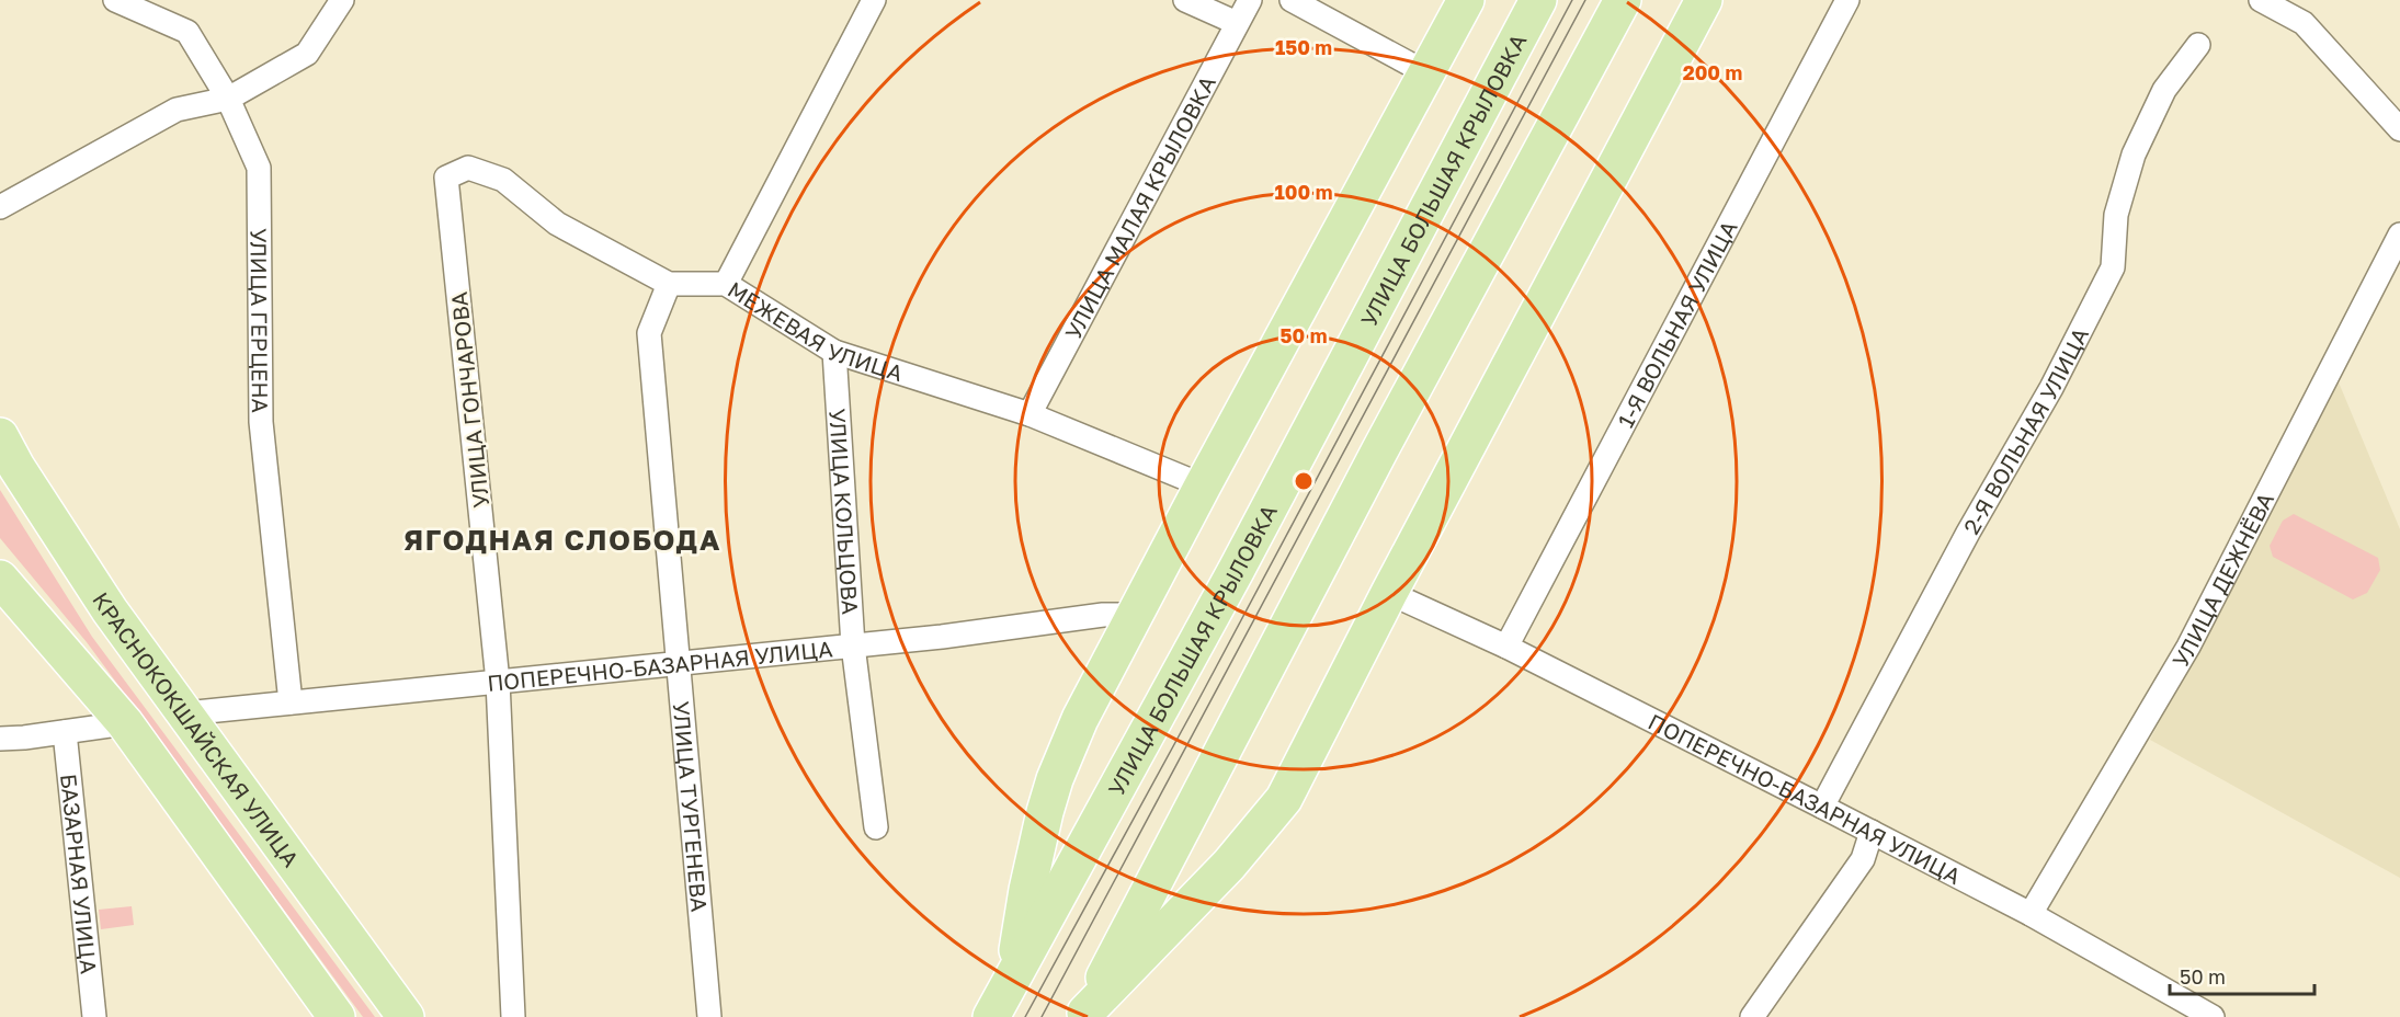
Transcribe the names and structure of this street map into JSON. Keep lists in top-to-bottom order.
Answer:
{
  "streets": {
    "main road": ["УЛИЦА БОЛЬШАЯ КРЫЛОВКА", "КРАСНОКОКШАЙСКАЯ УЛИЦА"],
    "street": [
      "УЛИЦА МАЛАЯ КРЫЛОВКА",
      "УЛИЦА ГЕРЦЕНА",
      "1-Я ВОЛЬНАЯ УЛИЦА",
      "МЕЖЕВАЯ УЛИЦА",
      "УЛИЦА ГОНЧАРОВА",
      "2-Я ВОЛЬНАЯ УЛИЦА",
      "УЛИЦА КОЛЬЦОВА",
      "УЛИЦА ДЕЖНЁВА",
      "ПОПЕРЕЧНО-БАЗАРНАЯ УЛИЦА",
      "УЛИЦА ТУРГЕНЕВА",
      "БАЗАРНАЯ УЛИЦА"
    ]
  },
  "crossings": [
    ["УЛИЦА МАЛАЯ КРЫЛОВКА", "МЕЖЕВАЯ УЛИЦА"],
    ["УЛИЦА ГЕРЦЕНА", "ПОПЕРЕЧНО-БАЗАРНАЯ УЛИЦА"],
    ["1-Я ВОЛЬНАЯ УЛИЦА", "ПОПЕРЕЧНО-БАЗАРНАЯ УЛИЦА"],
    ["МЕЖЕВАЯ УЛИЦА", "УЛИЦА ГОНЧАРОВА"],
    ["МЕЖЕВАЯ УЛИЦА", "УЛИЦА КОЛЬЦОВА"],
    ["МЕЖЕВАЯ УЛИЦА", "УЛИЦА ТУРГЕНЕВА"],
    ["УЛИЦА ГОНЧАРОВА", "ПОПЕРЕЧНО-БАЗАРНАЯ УЛИЦА"],
    ["2-Я ВОЛЬНАЯ УЛИЦА", "ПОПЕРЕЧНО-БАЗАРНАЯ УЛИЦА"],
    ["УЛИЦА КОЛЬЦОВА", "ПОПЕРЕЧНО-БАЗАРНАЯ УЛИЦА"],
    ["УЛИЦА ДЕЖНЁВА", "ПОПЕРЕЧНО-БАЗАРНАЯ УЛИЦА"],
    ["ПОПЕРЕЧНО-БАЗАРНАЯ УЛИЦА", "КРАСНОКОКШАЙСКАЯ УЛИЦА"],
    ["ПОПЕРЕЧНО-БАЗАРНАЯ УЛИЦА", "УЛИЦА ТУРГЕНЕВА"]
  ],
  "districts": ["ЯГОДНАЯ СЛОБОДА"],
  "scale_bar": "50 m",
  "rings": [
    "150 m",
    "200 m",
    "100 m",
    "50 m"
  ]
}
